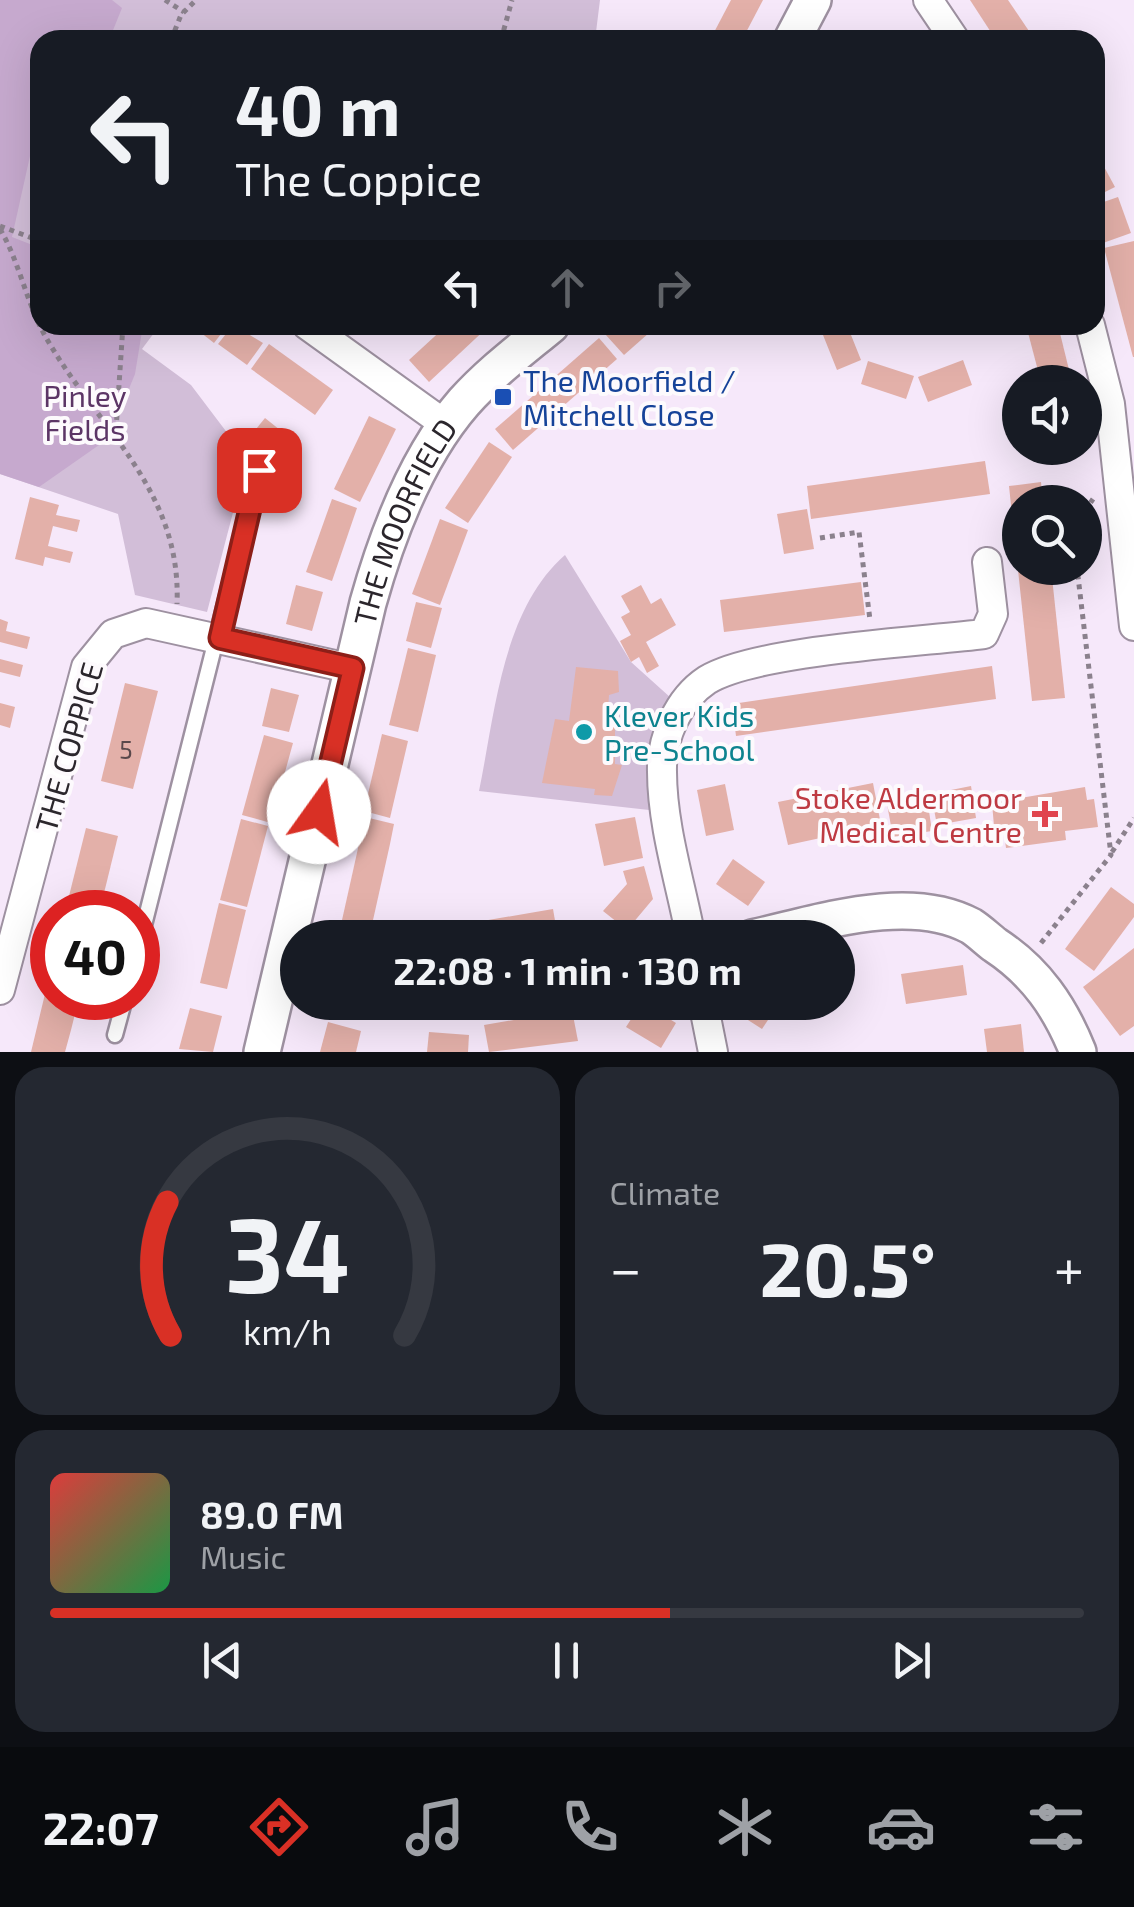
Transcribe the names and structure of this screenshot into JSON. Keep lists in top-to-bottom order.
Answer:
{
  "streets": {
    "street": ["THE MOORFIELD", "THE COPPICE"]
  },
  "crossings": [
    ["THE MOORFIELD", "THE COPPICE"]
  ],
  "parks": ["Pinley Fields"],
  "places": {
    "transit": ["The Moorfield / Mitchell Close"],
    "other": ["Klever Kids Pre-School"],
    "health": ["Stoke Aldermoor Medical Centre"]
  },
  "house_numbers": ["5"],
  "page": {
    "turn": ["40 m", "The Coppice"],
    "limit": "40",
    "trip": "22:08 · 1 min · 130 m",
    "tile": "Climate",
    "heat": ["−", "20.5°", "+"],
    "song": ["89.0 FM", "Music"],
    "tabs": "22:07",
    "gauge": ["34", "km/h"]
  }
}
